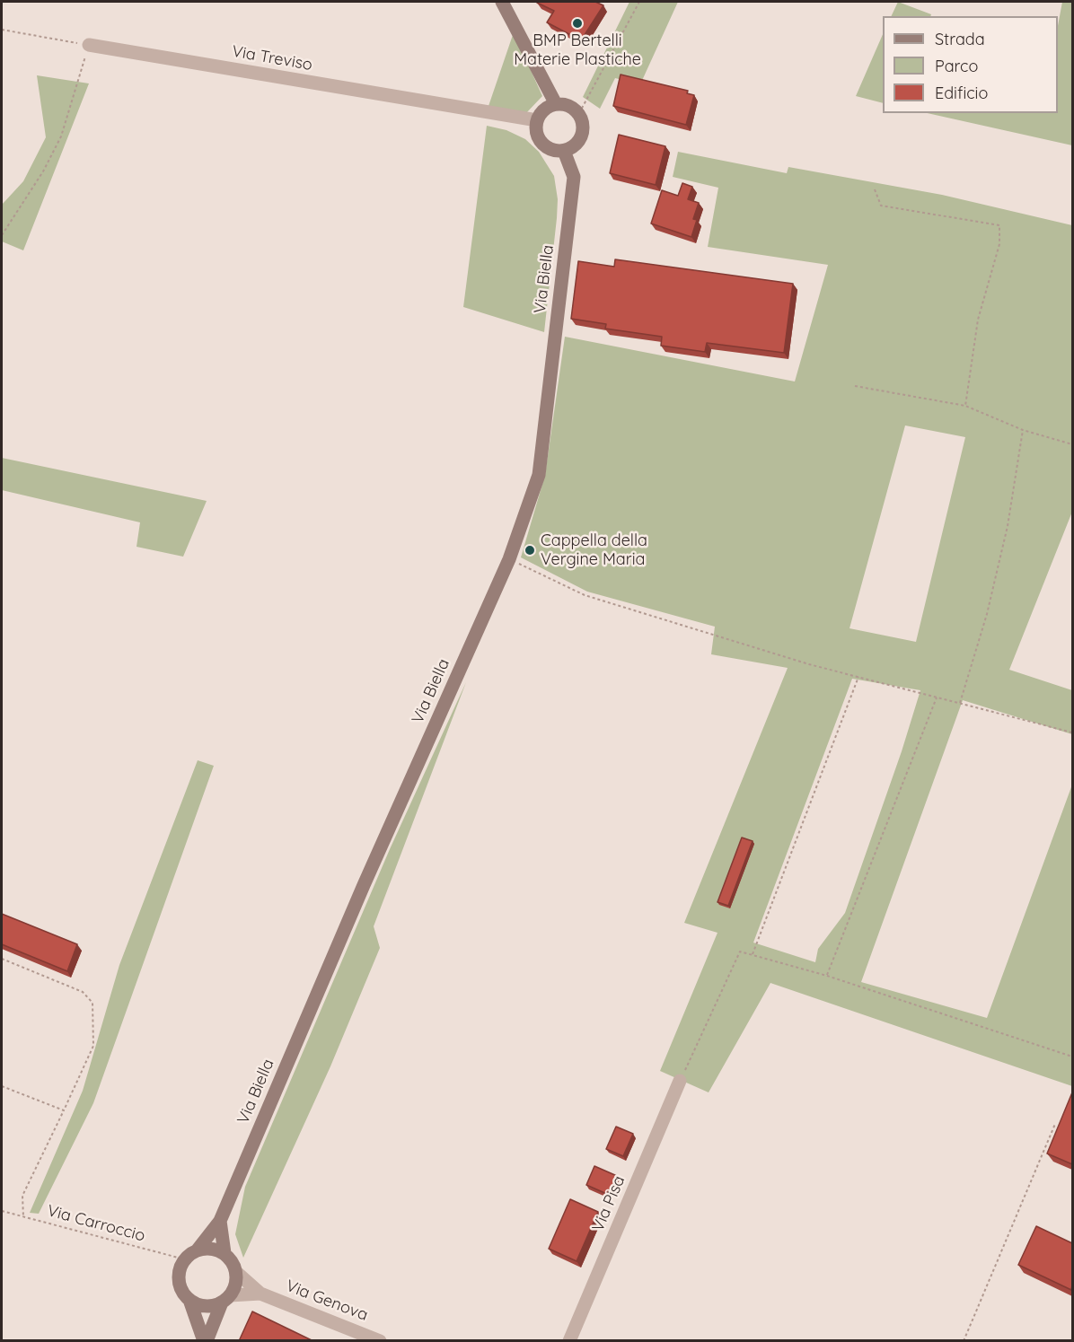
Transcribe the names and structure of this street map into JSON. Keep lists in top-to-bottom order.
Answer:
{
  "streets": {
    "street": [
      "Via Treviso",
      "Via Biella",
      "Via Pisa",
      "Via Genova"
    ],
    "path": ["Via Carroccio"]
  },
  "crossings": [
    ["Via Treviso", "Via Biella"],
    ["Via Biella", "Via Carroccio"],
    ["Via Biella", "Via Genova"],
    ["Via Carroccio", "Via Genova"]
  ],
  "places": ["BMP Bertelli Materie Plastiche", "Cappella della Vergine Maria"],
  "legend": ["Strada", "Parco", "Edificio"]
}
